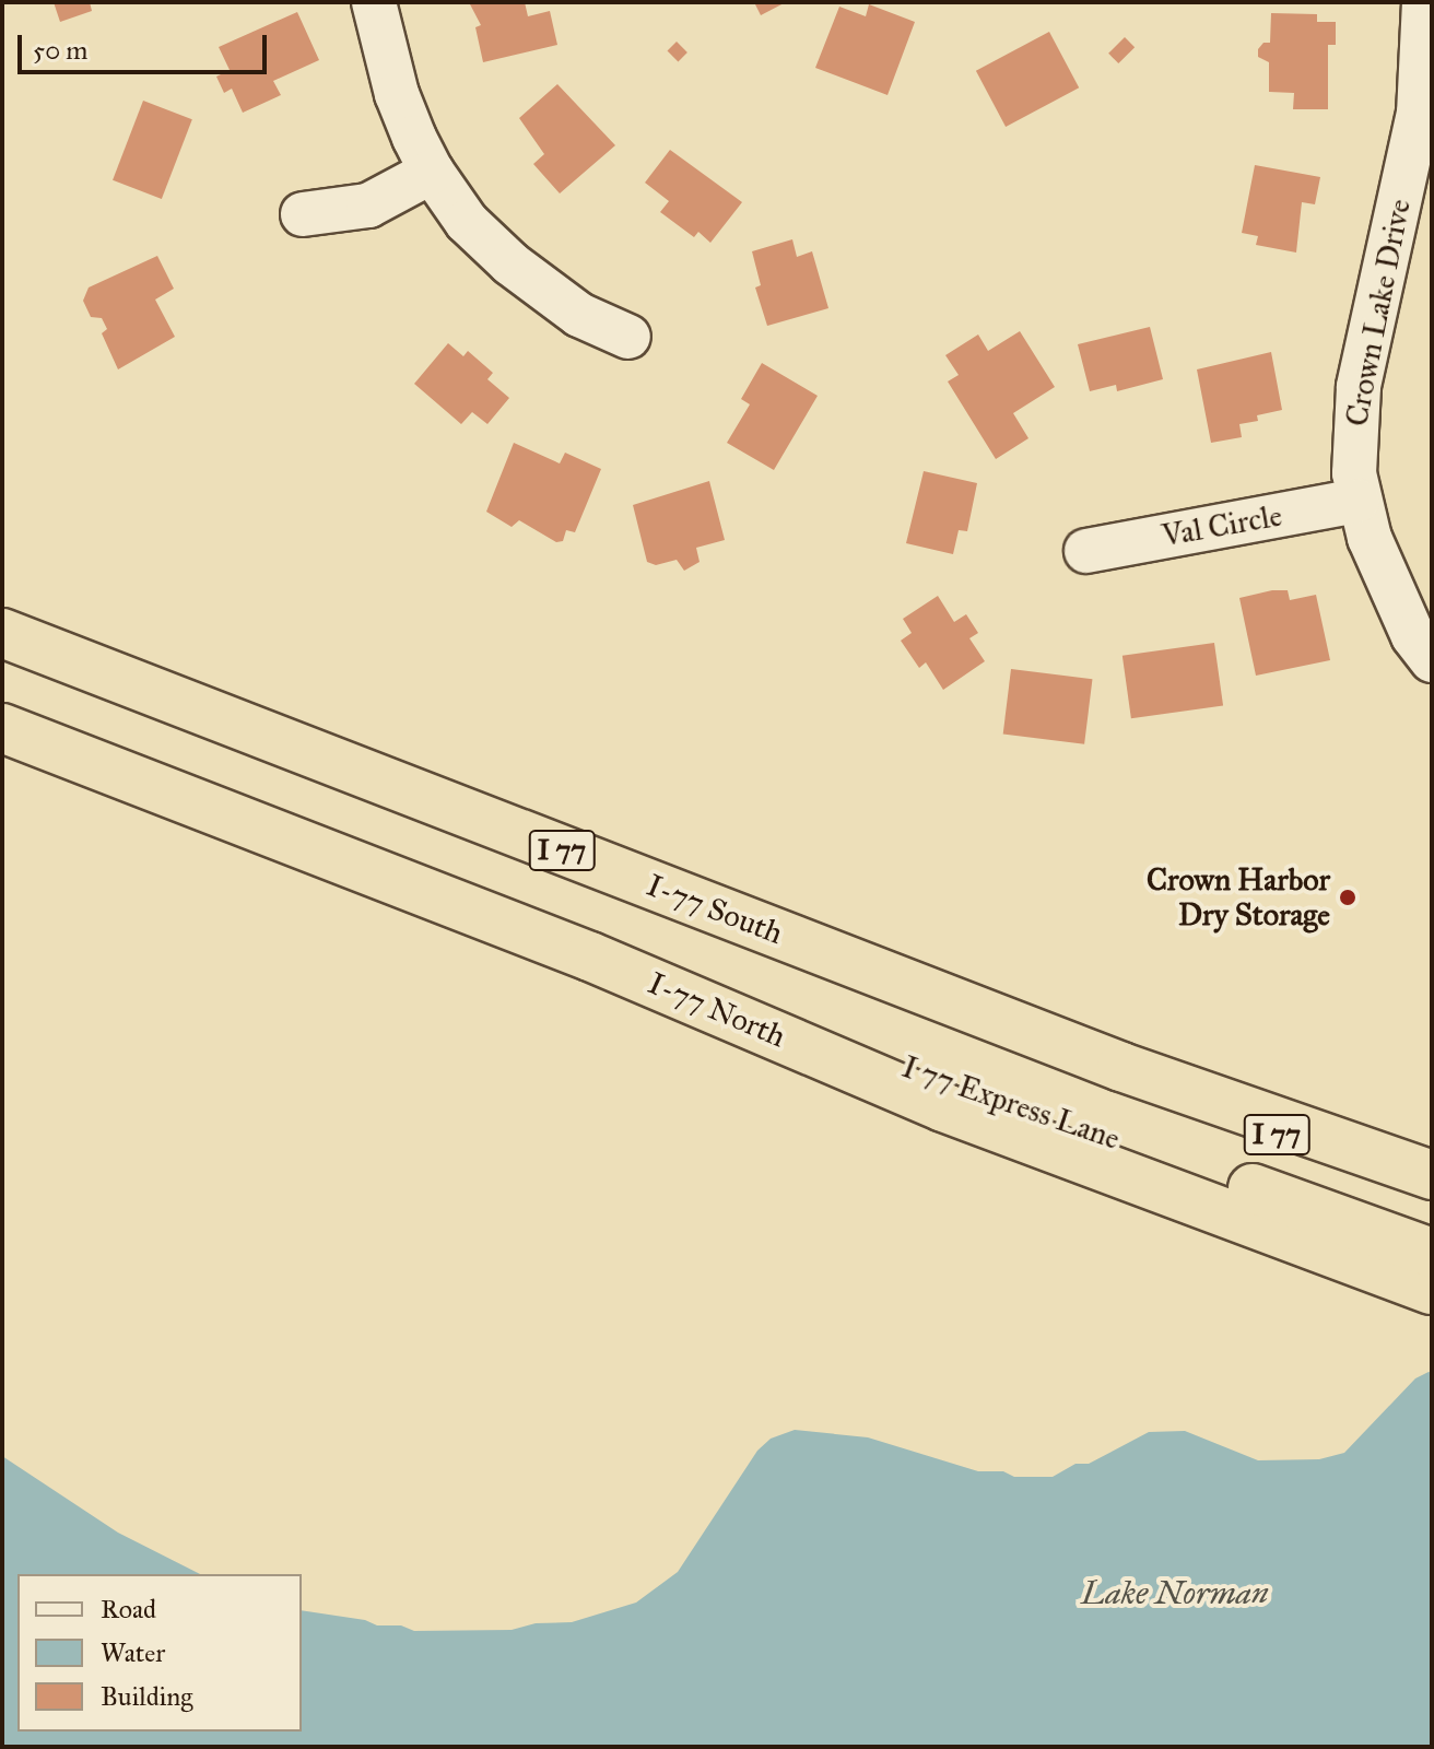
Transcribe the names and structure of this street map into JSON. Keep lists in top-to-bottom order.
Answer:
{
  "streets": {
    "highway": [
      "I 77",
      "I-77 South",
      "I-77 North",
      "I 77 Express Lane"
    ],
    "street": ["Crown Lake Drive", "Val Circle"]
  },
  "crossings": [
    ["Crown Lake Drive", "Val Circle"],
    ["I 77", "I-77 South"],
    ["I-77 North", "I 77 Express Lane"]
  ],
  "water": ["Lake Norman"],
  "places": ["Crown Harbor Dry Storage"],
  "legend": ["Road", "Water", "Building"],
  "scale_bar": "50 m"
}
